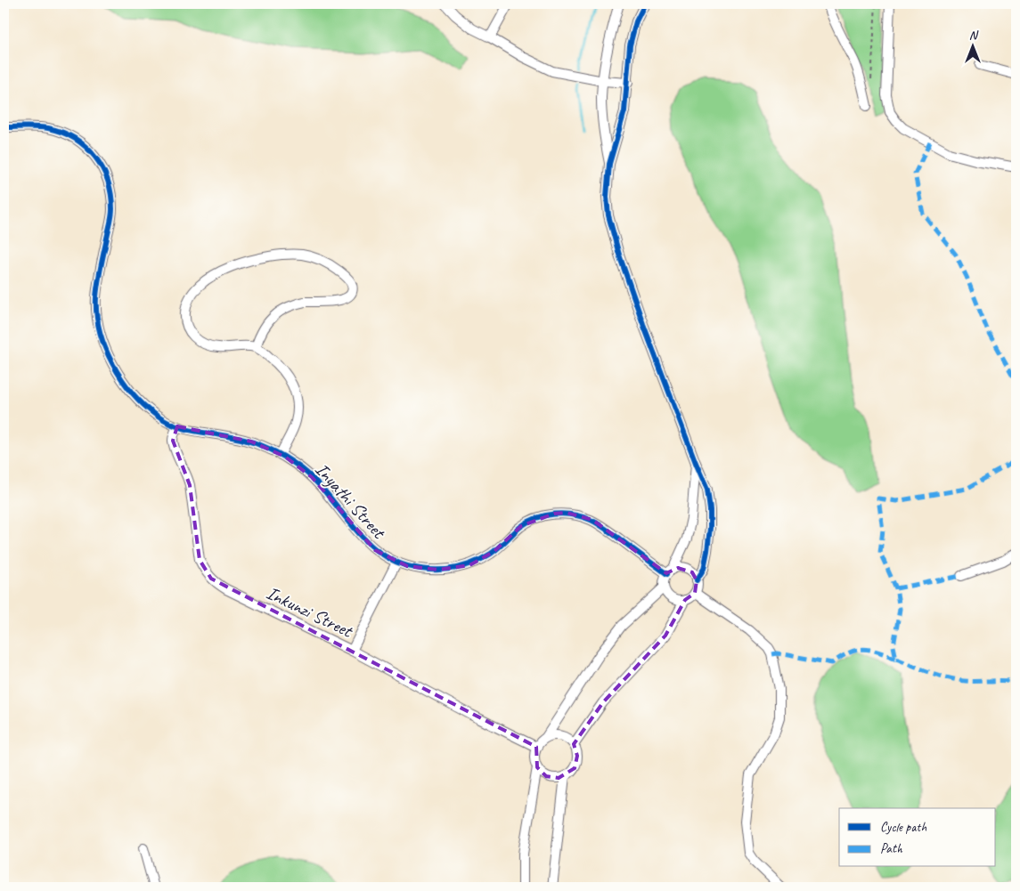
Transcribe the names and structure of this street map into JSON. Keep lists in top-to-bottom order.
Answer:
{
  "streets": {
    "street": ["Inyathi Street", "Inkunzi Street"]
  },
  "crossings": [
    ["Inyathi Street", "Inkunzi Street"]
  ],
  "legend": ["Cycle path", "Path"],
  "north": "top"
}
